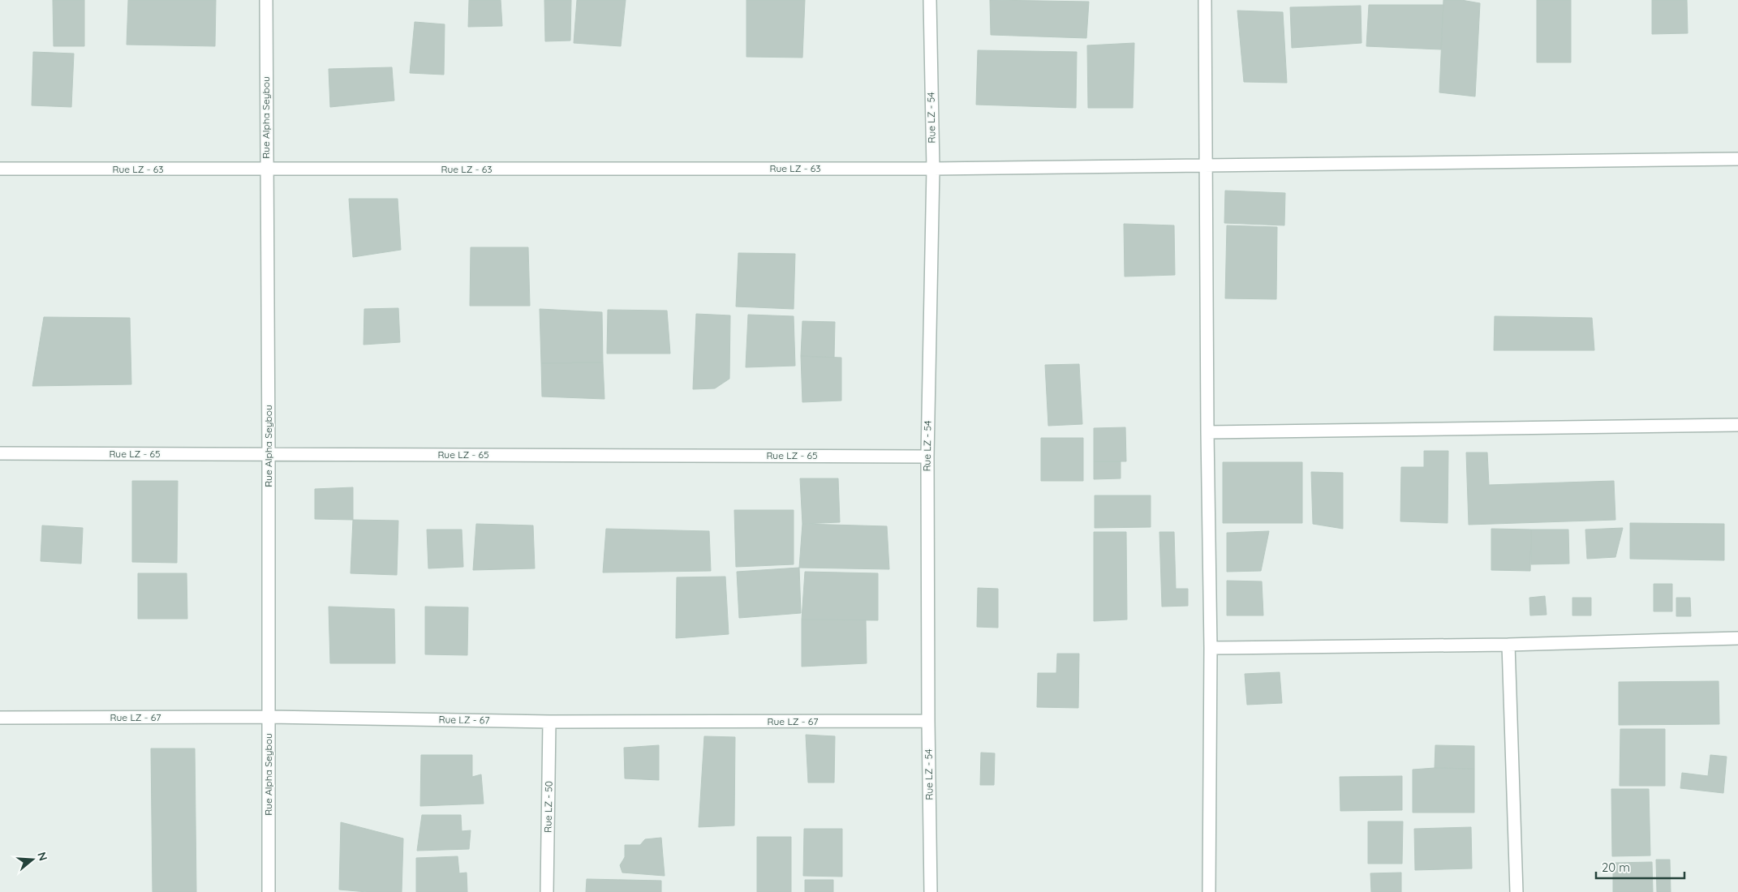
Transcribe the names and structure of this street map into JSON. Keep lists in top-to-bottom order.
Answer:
{
  "streets": {
    "street": [
      "Rue Alpha Seybou",
      "Rue LZ - 54",
      "Rue LZ - 63",
      "Rue LZ - 65",
      "Rue LZ - 67",
      "Rue LZ - 50"
    ]
  },
  "crossings": [
    ["Rue Alpha Seybou", "Rue LZ - 63"],
    ["Rue Alpha Seybou", "Rue LZ - 65"],
    ["Rue Alpha Seybou", "Rue LZ - 67"],
    ["Rue LZ - 54", "Rue LZ - 63"],
    ["Rue LZ - 54", "Rue LZ - 65"],
    ["Rue LZ - 54", "Rue LZ - 67"],
    ["Rue LZ - 67", "Rue LZ - 50"]
  ],
  "scale_bar": "20 m",
  "north": "right"
}
